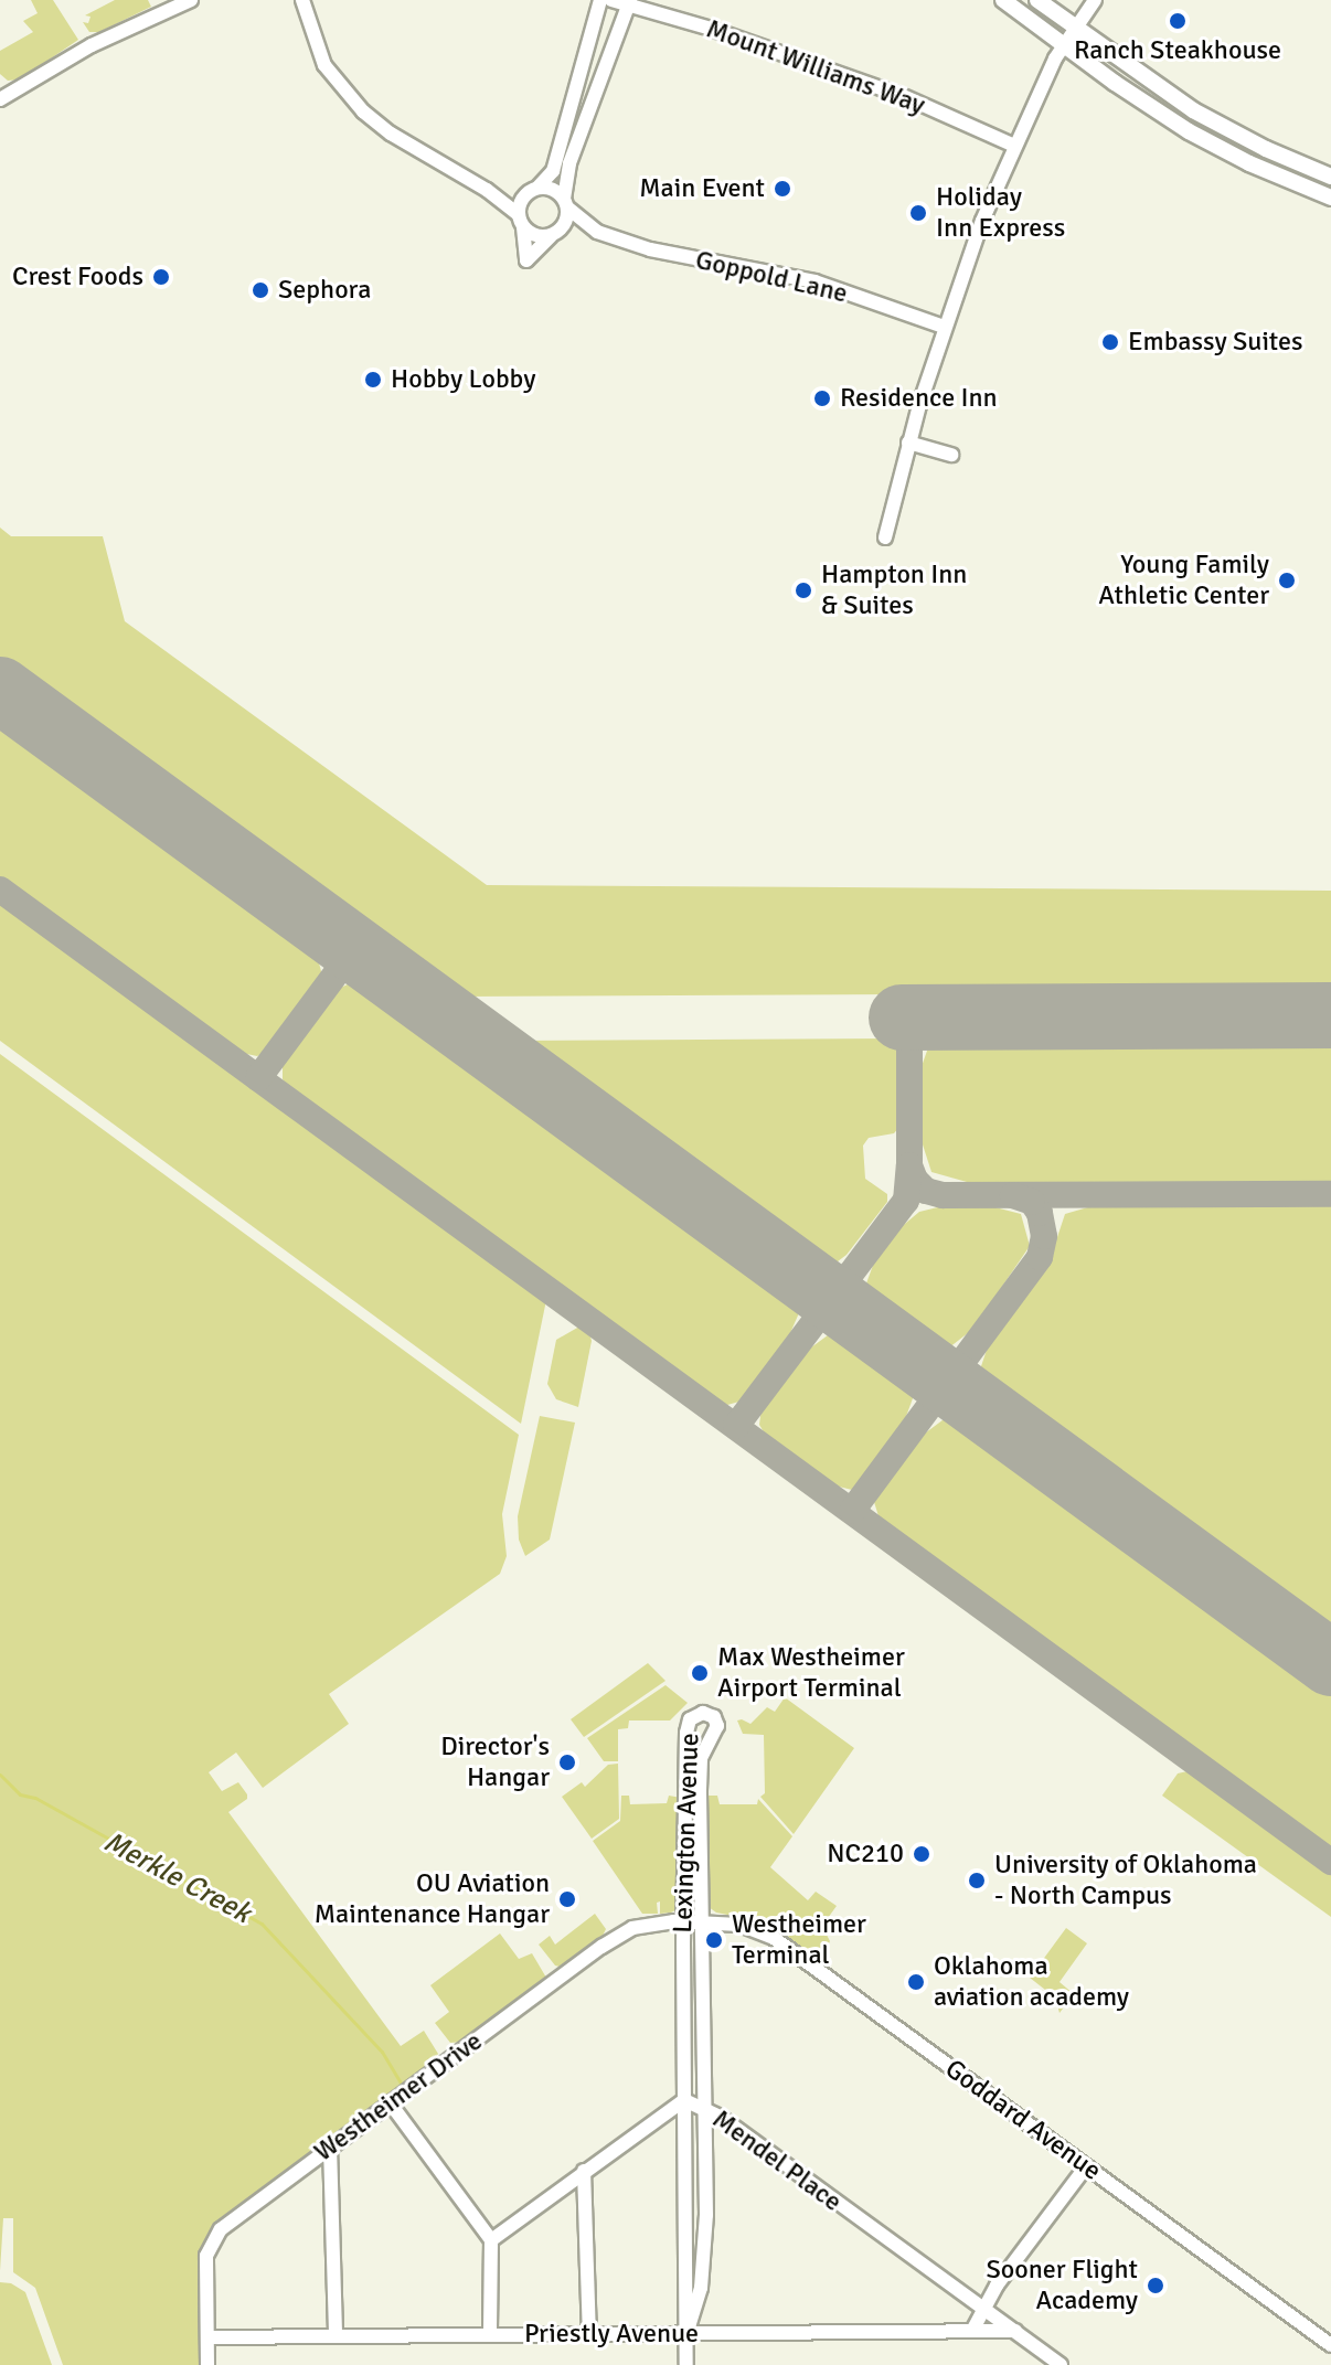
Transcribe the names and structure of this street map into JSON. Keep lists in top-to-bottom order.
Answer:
{
  "streets": {
    "street": [
      "Mount Williams Way",
      "Goppold Lane",
      "Lexington Avenue",
      "Westheimer Drive",
      "Goddard Avenue",
      "Mendel Place",
      "Priestly Avenue"
    ]
  },
  "crossings": [
    ["Lexington Avenue", "Westheimer Drive"],
    ["Lexington Avenue", "Goddard Avenue"],
    ["Lexington Avenue", "Mendel Place"],
    ["Lexington Avenue", "Priestly Avenue"],
    ["Westheimer Drive", "Goddard Avenue"],
    ["Westheimer Drive", "Priestly Avenue"],
    ["Mendel Place", "Priestly Avenue"]
  ],
  "water": ["Merkle Creek"],
  "places": [
    "Ranch Steakhouse",
    "Main Event",
    "Holiday Inn Express",
    "Crest Foods",
    "Sephora",
    "Embassy Suites",
    "Hobby Lobby",
    "Residence Inn",
    "Young Family Athletic Center",
    "Hampton Inn & Suites",
    "Max Westheimer Airport Terminal",
    "Director's Hangar",
    "NC210",
    "University of Oklahoma - North Campus",
    "OU Aviation Maintenance Hangar",
    "Westheimer Terminal",
    "Oklahoma aviation academy",
    "Sooner Flight Academy"
  ]
}
